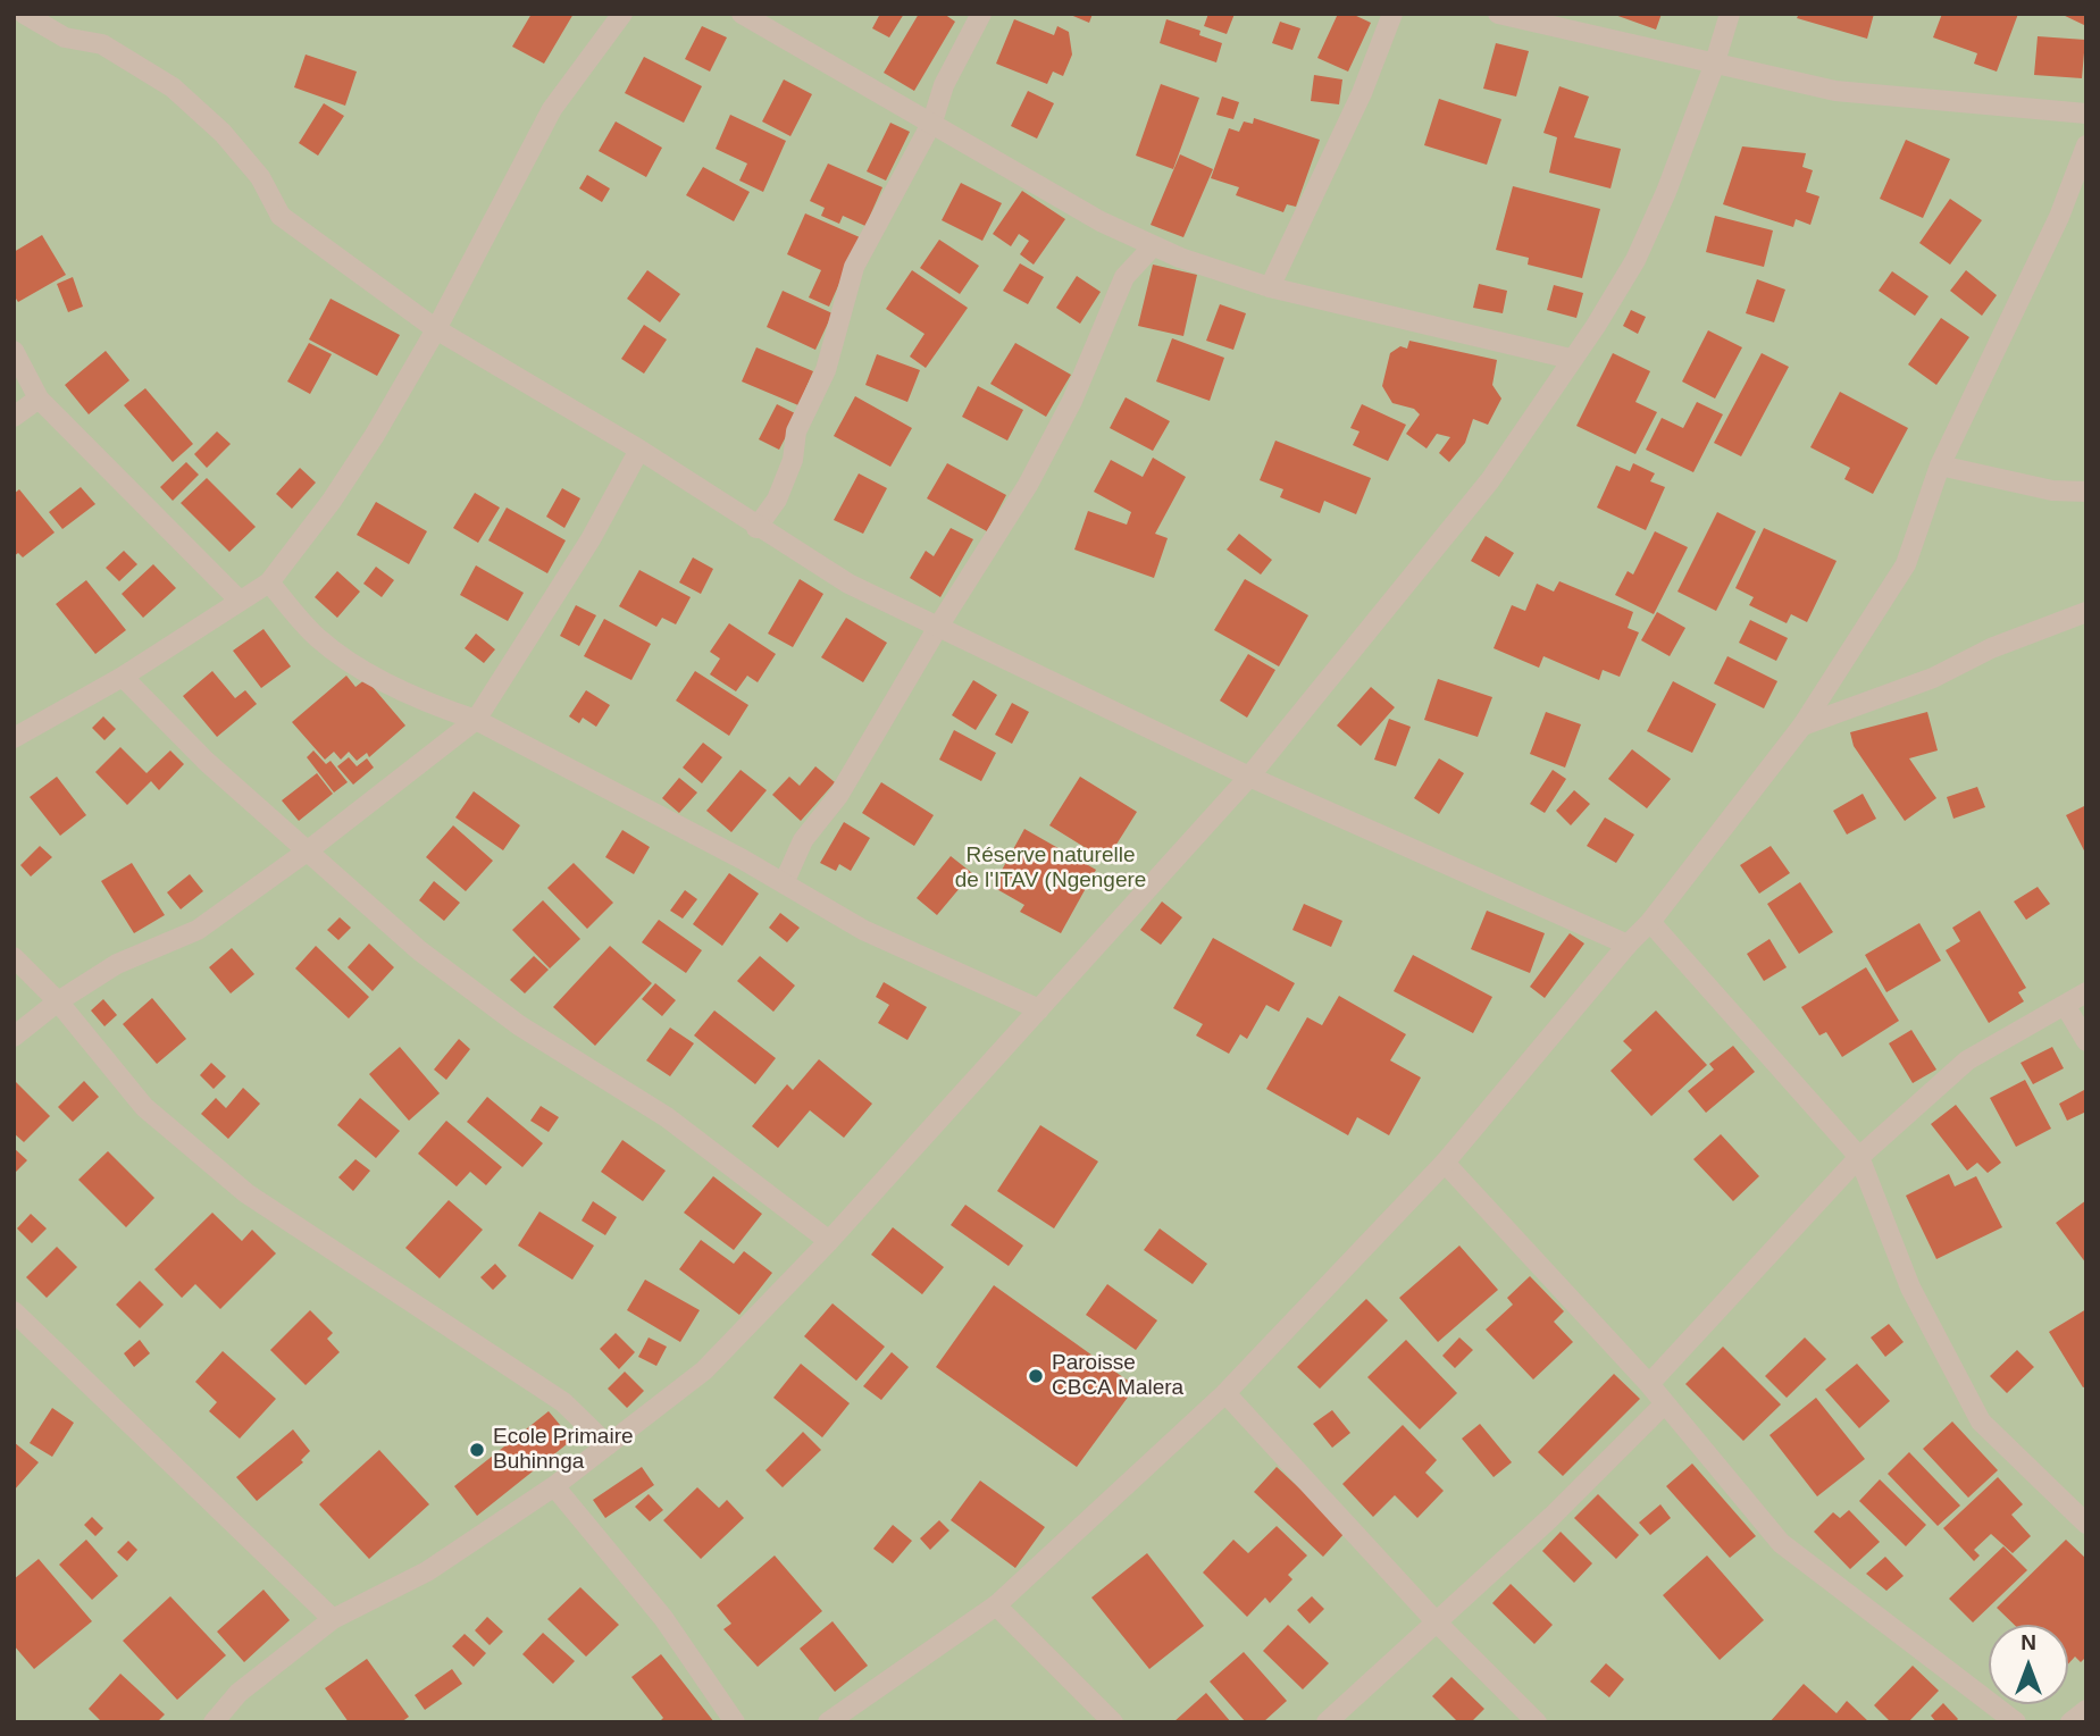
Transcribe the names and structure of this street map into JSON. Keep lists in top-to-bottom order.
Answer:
{
  "parks": ["Réserve naturelle de l'ITAV (Ngengere"],
  "places": ["Paroisse CBCA Malera", "Ecole Primaire Buhinnga"],
  "north": "top"
}
